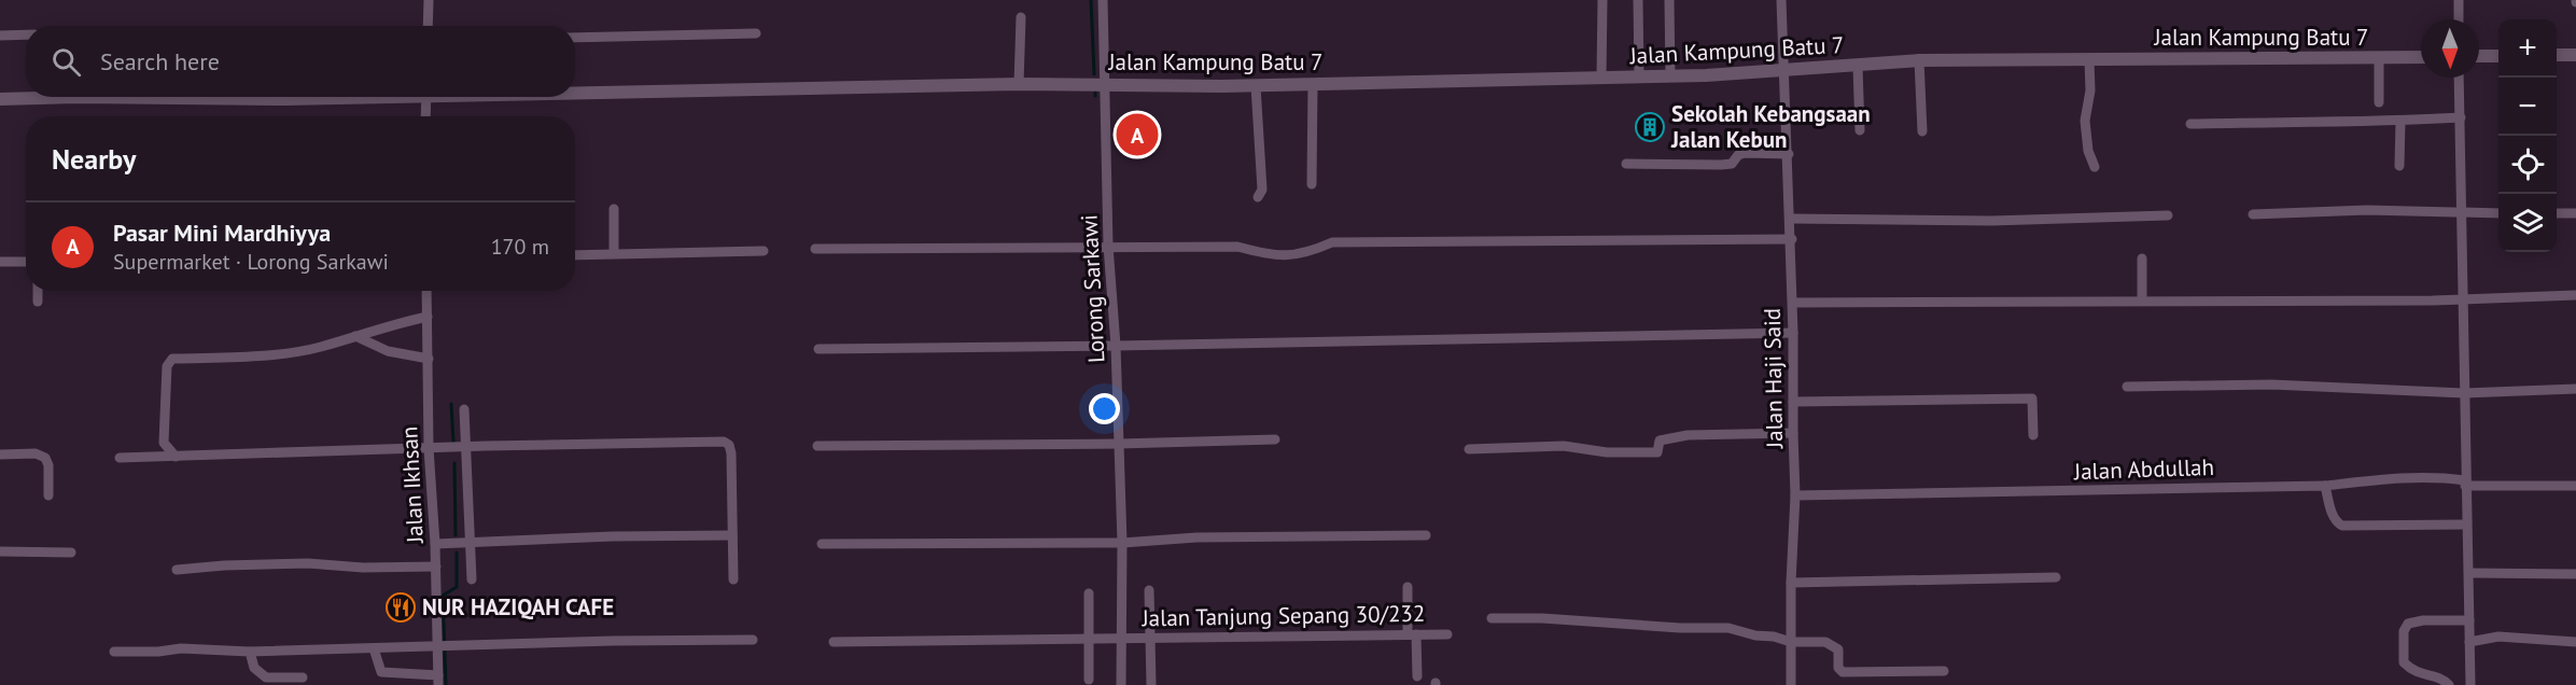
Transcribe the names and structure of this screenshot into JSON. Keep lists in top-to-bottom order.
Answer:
{
  "streets": {
    "street": [
      "Jalan Kampung Batu 7",
      "Lorong Sarkawi",
      "Jalan Haji Said",
      "Jalan Abdullah",
      "Jalan Ikhsan",
      "Jalan Tanjung Sepang 30/232"
    ]
  },
  "crossings": [
    ["Jalan Kampung Batu 7", "Lorong Sarkawi"],
    ["Jalan Kampung Batu 7", "Jalan Haji Said"],
    ["Lorong Sarkawi", "Jalan Tanjung Sepang 30/232"],
    ["Jalan Haji Said", "Jalan Abdullah"]
  ],
  "places": {
    "building": ["Sekolah Kebangsaan Jalan Kebun"],
    "restaurant": ["NUR HAZIQAH CAFE"]
  },
  "north": "bottom",
  "page": {
    "map_buttons": ["+", "−"],
    "search": "Search here",
    "pins": "A",
    "heading": "Nearby",
    "list": [
      {
        "mark": "A",
        "name": "Pasar Mini Mardhiyya",
        "note": "Supermarket · Lorong Sarkawi",
        "value": "170 m"
      }
    ]
  }
}
